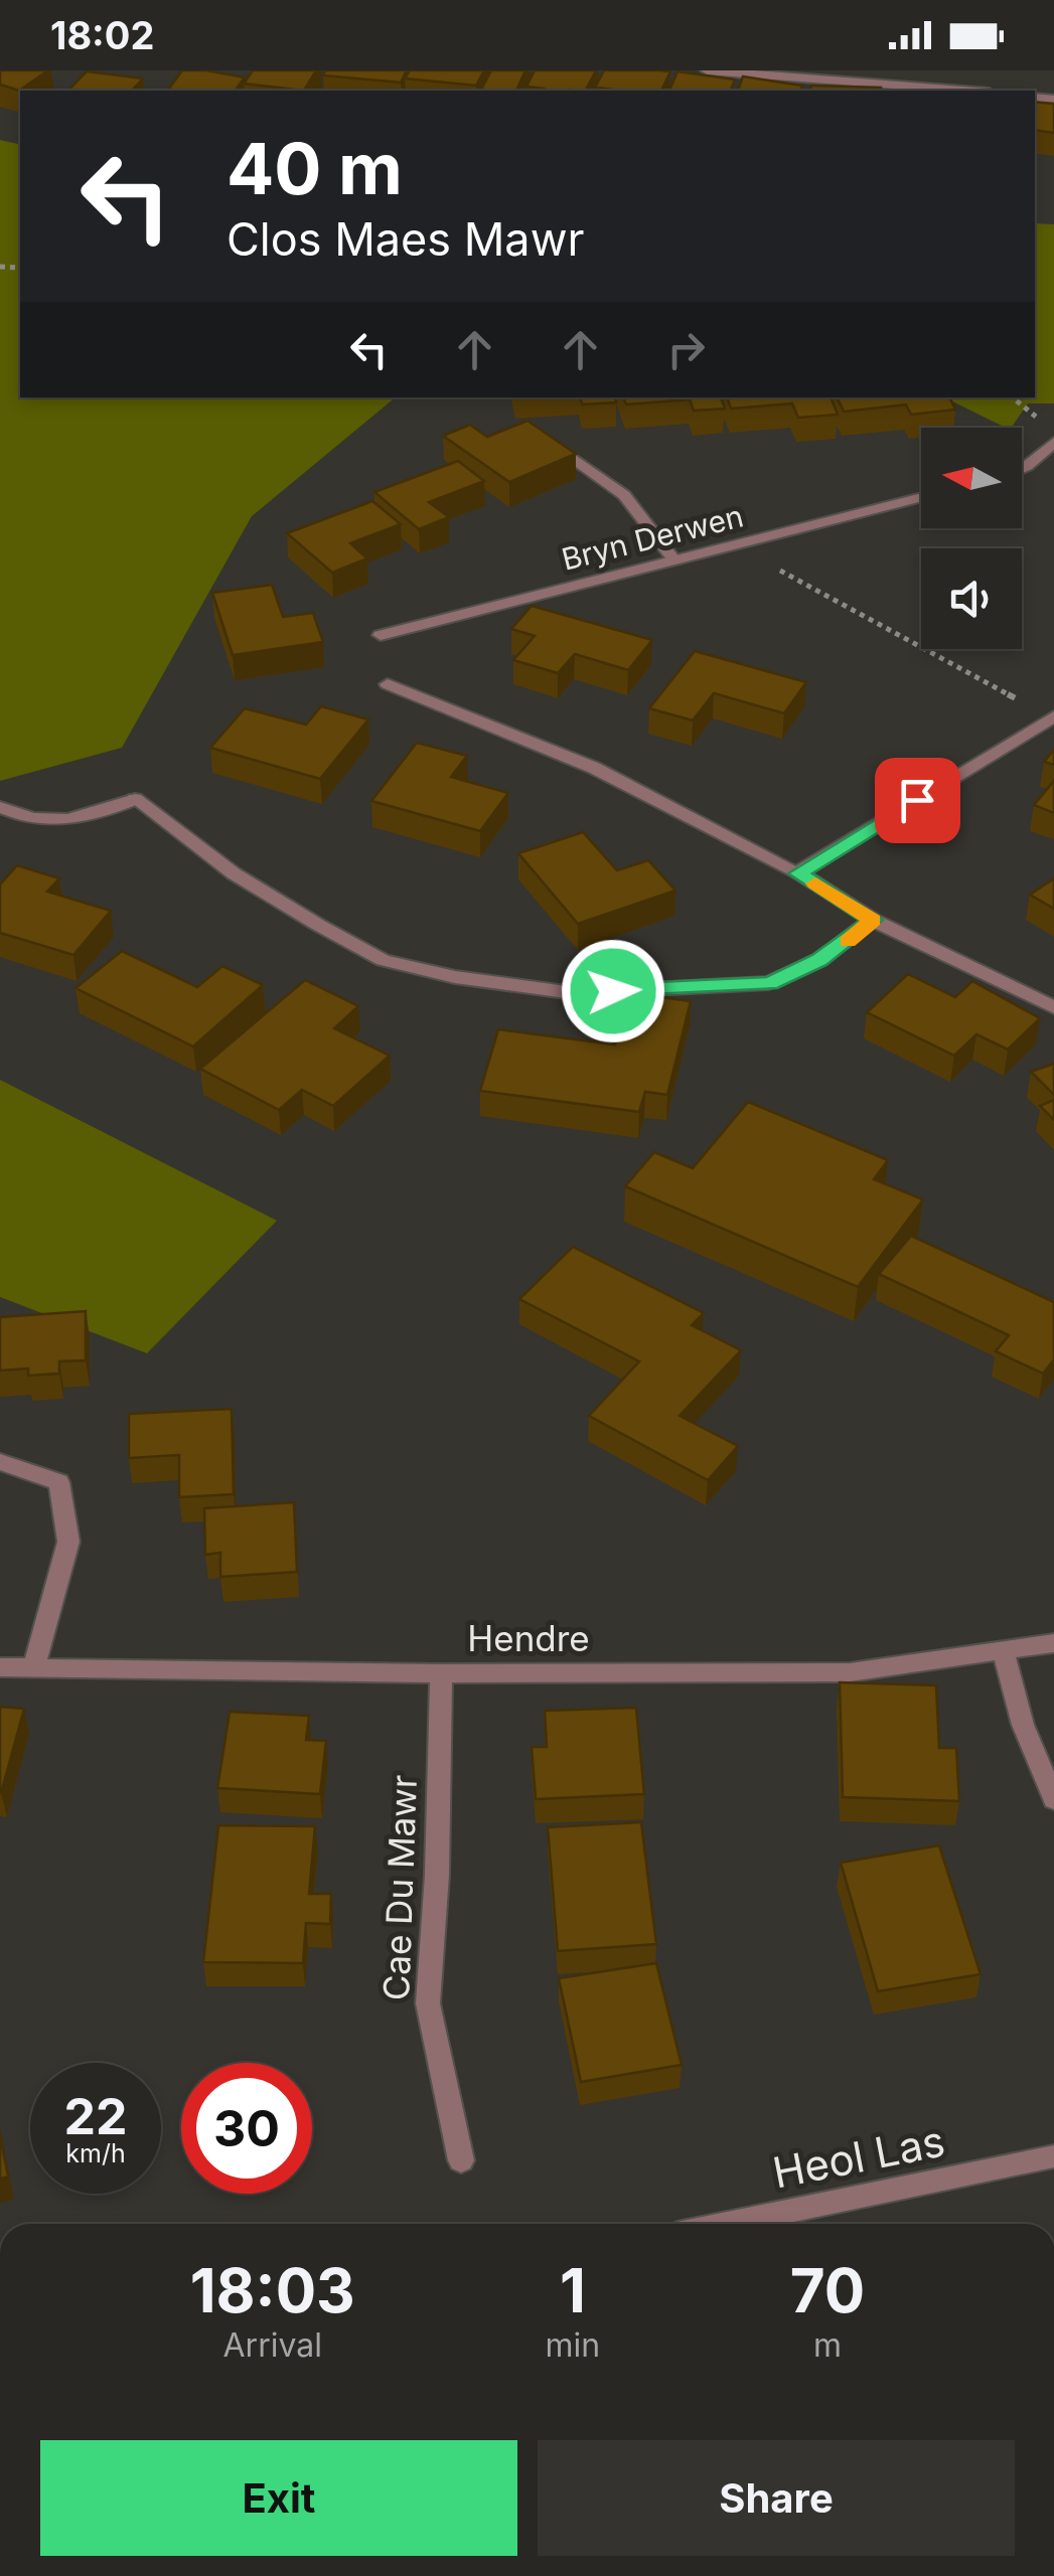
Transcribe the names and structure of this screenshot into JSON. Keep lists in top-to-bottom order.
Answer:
{
  "streets": {
    "street": [
      "Bryn Derwen",
      "Hendre",
      "Cae Du Mawr",
      "Heol Las"
    ]
  },
  "crossings": [
    ["Hendre", "Cae Du Mawr"]
  ],
  "north": "left",
  "page": {
    "status": "18:02",
    "turn": ["40 m", "Clos Maes Mawr"],
    "speed": "22 km/h",
    "limit": "30",
    "eta": [
      "18:03",
      "Arrival",
      "1",
      "min",
      "70",
      "m"
    ],
    "buttons": ["Exit", "Share"]
  }
}
